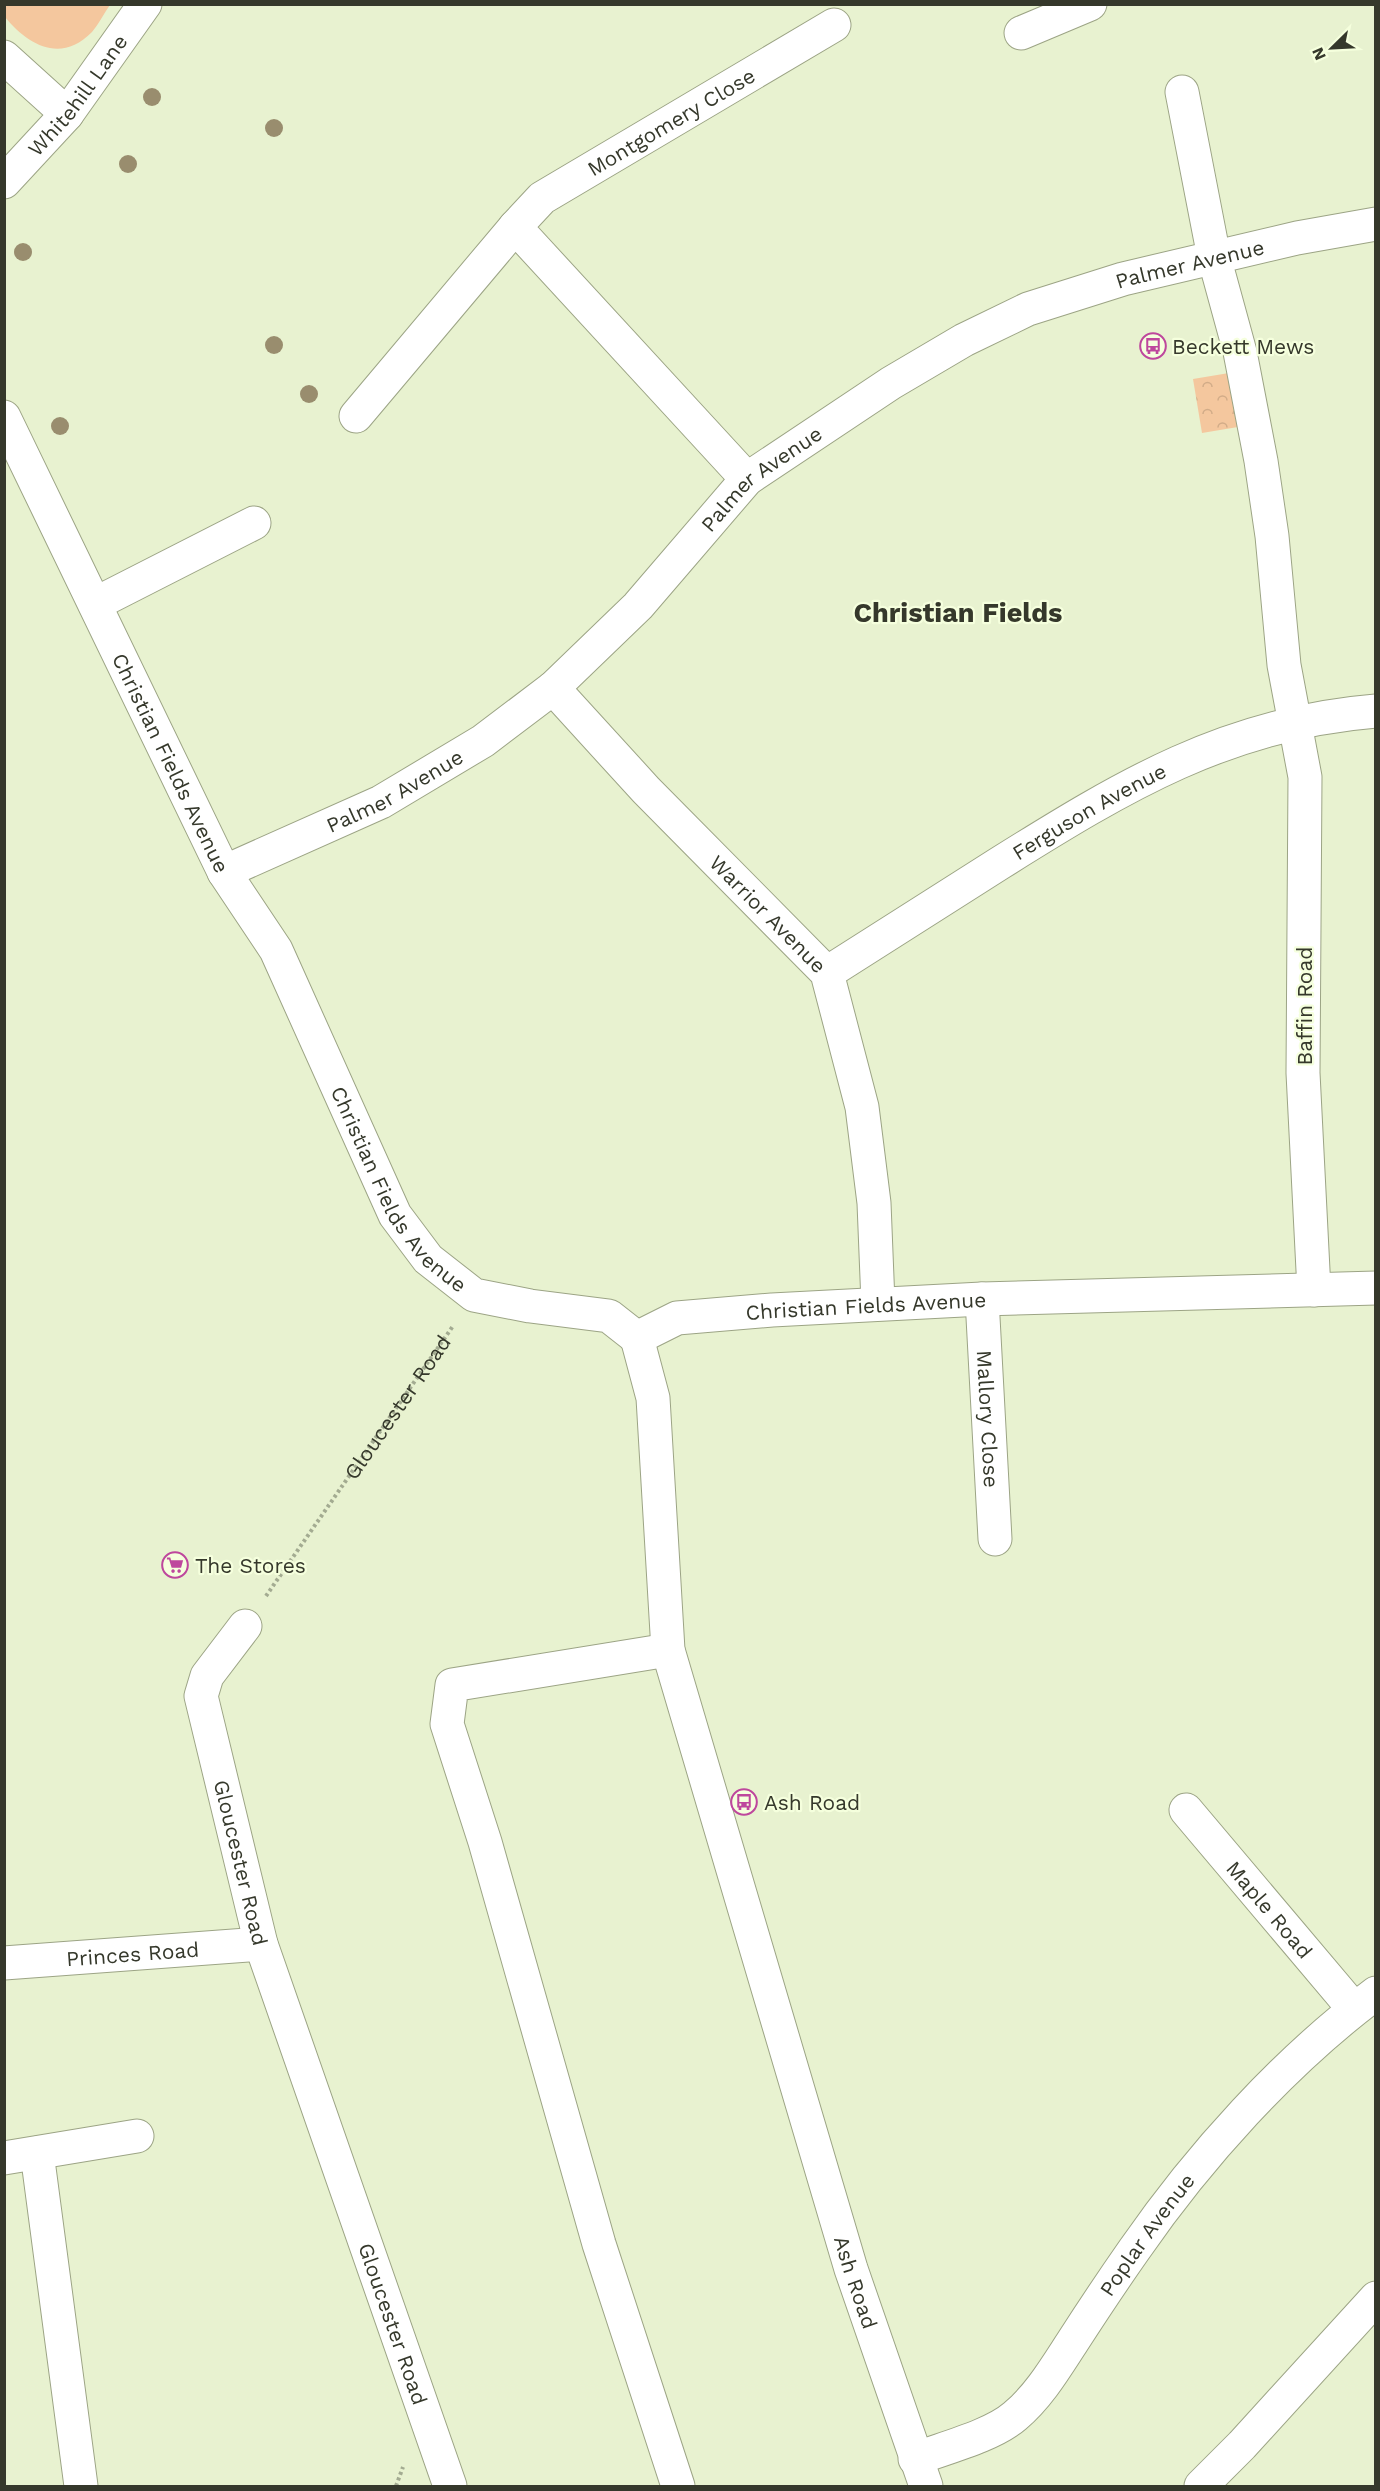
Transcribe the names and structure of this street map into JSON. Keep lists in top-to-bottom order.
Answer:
{
  "streets": {
    "street": [
      "Whitehill Lane",
      "Montgomery Close",
      "Palmer Avenue",
      "Christian Fields Avenue",
      "Ferguson Avenue",
      "Warrior Avenue",
      "Baffin Road",
      "Gloucester Road",
      "Mallory Close",
      "Maple Road",
      "Princes Road",
      "Poplar Avenue",
      "Ash Road"
    ]
  },
  "crossings": [
    ["Palmer Avenue", "Christian Fields Avenue"],
    ["Palmer Avenue", "Warrior Avenue"],
    ["Christian Fields Avenue", "Warrior Avenue"],
    ["Christian Fields Avenue", "Baffin Road"],
    ["Christian Fields Avenue", "Gloucester Road"],
    ["Christian Fields Avenue", "Mallory Close"],
    ["Christian Fields Avenue", "Ash Road"],
    ["Ferguson Avenue", "Warrior Avenue"],
    ["Ferguson Avenue", "Baffin Road"],
    ["Gloucester Road", "Princes Road"],
    ["Maple Road", "Poplar Avenue"],
    ["Poplar Avenue", "Ash Road"]
  ],
  "districts": ["Christian Fields"],
  "places": {
    "bus stop": ["Beckett Mews", "Ash Road"],
    "supermarket": ["The Stores"]
  },
  "north": "bottom left"
}
